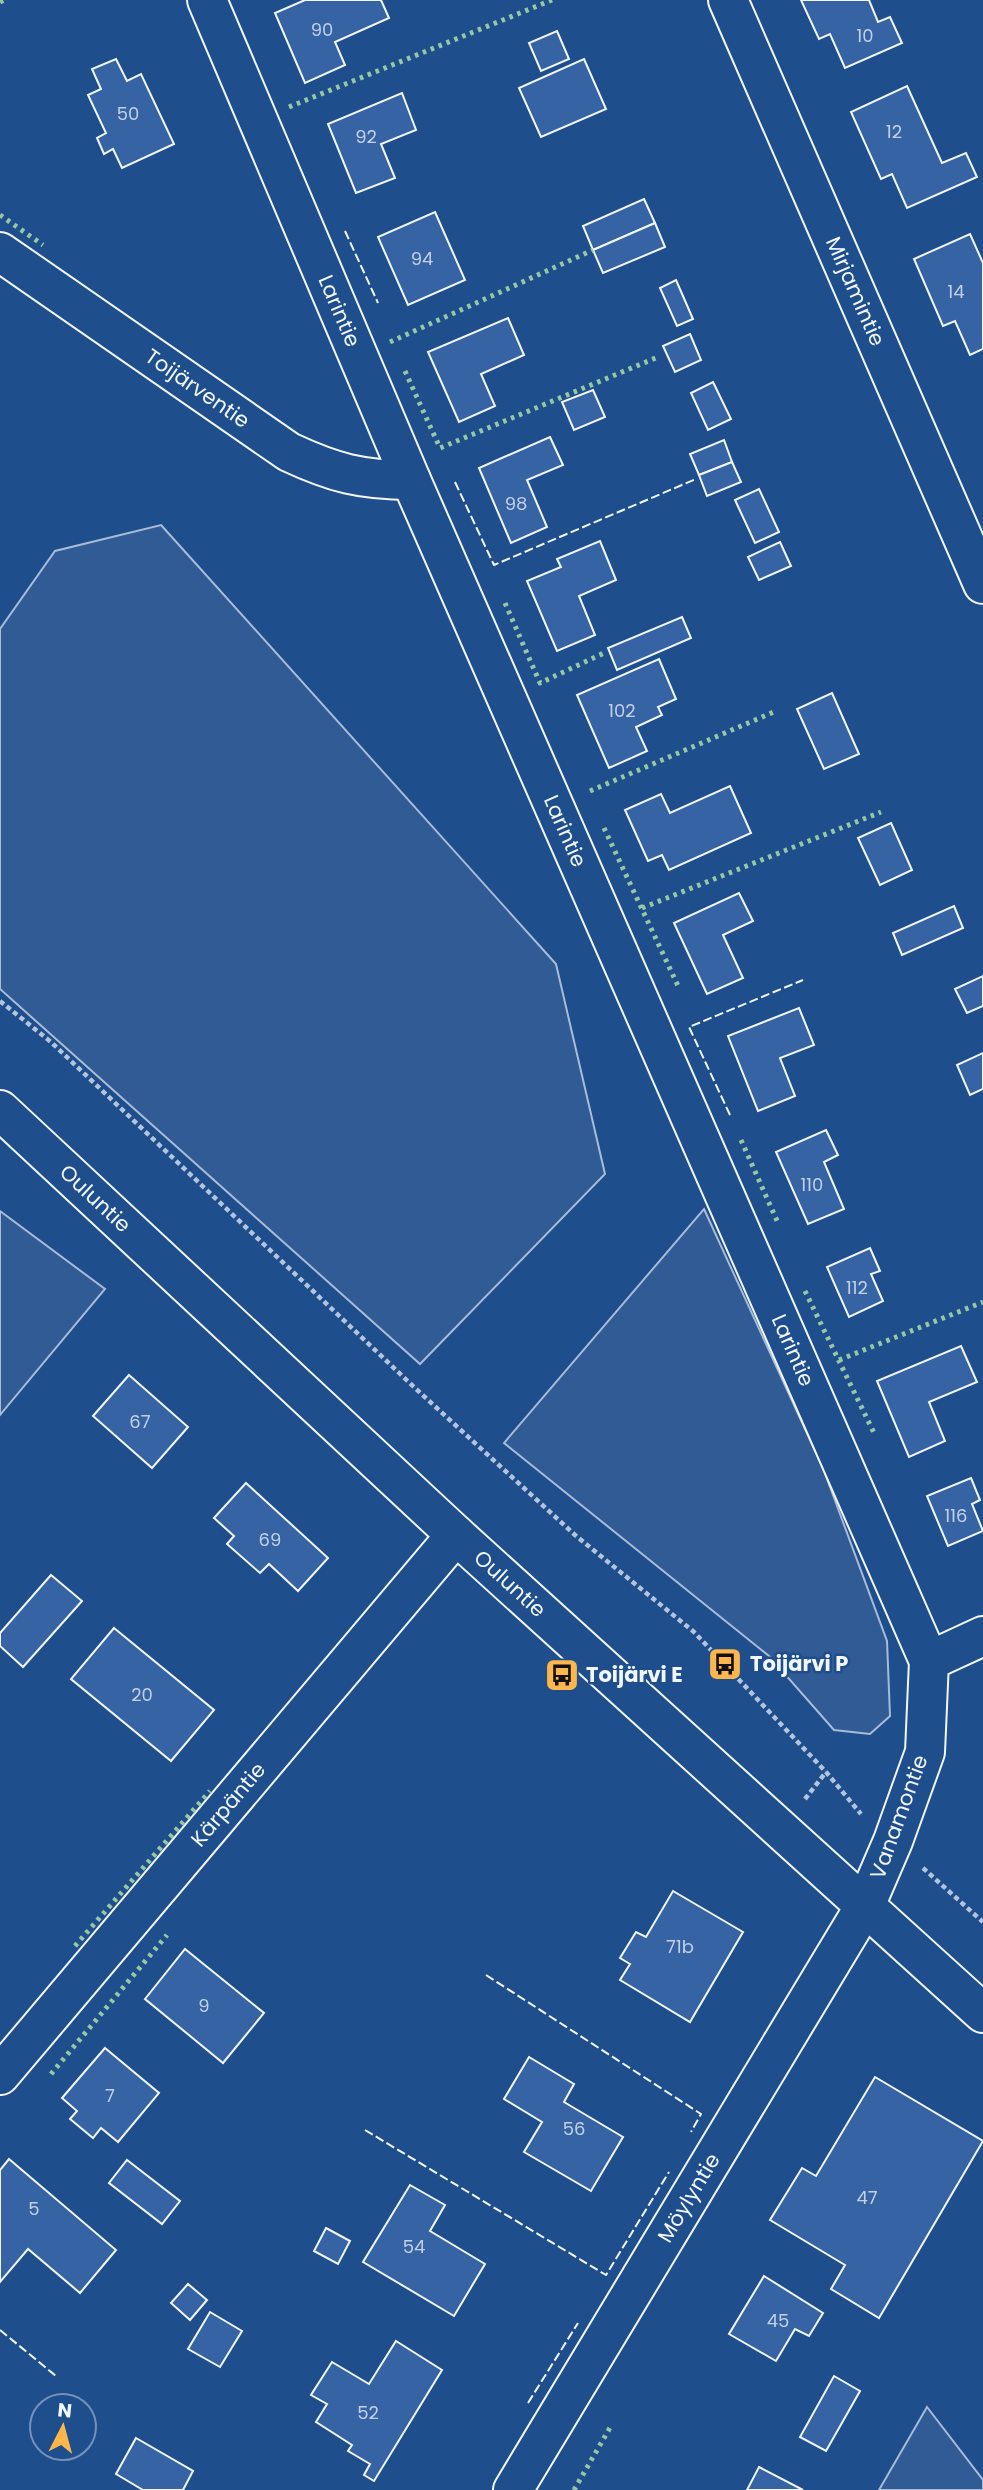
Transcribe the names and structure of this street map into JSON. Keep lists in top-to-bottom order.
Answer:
{
  "streets": {
    "street": [
      "Mirjamintie",
      "Larintie",
      "Toijärventie",
      "Ouluntie",
      "Kärpäntie",
      "Vanamontie",
      "Möylyntie"
    ]
  },
  "crossings": [
    ["Larintie", "Toijärventie"],
    ["Larintie", "Vanamontie"],
    ["Ouluntie", "Kärpäntie"],
    ["Ouluntie", "Vanamontie"],
    ["Ouluntie", "Möylyntie"],
    ["Vanamontie", "Möylyntie"]
  ],
  "places": {
    "bus stop": ["Toijärvi P", "Toijärvi E"]
  },
  "house_numbers": [
    "90",
    "10",
    "50",
    "12",
    "92",
    "94",
    "14",
    "98",
    "102",
    "110",
    "112",
    "67",
    "116",
    "69",
    "20",
    "71b",
    "9",
    "7",
    "56",
    "47",
    "5",
    "54",
    "45",
    "52"
  ],
  "north": "top"
}
